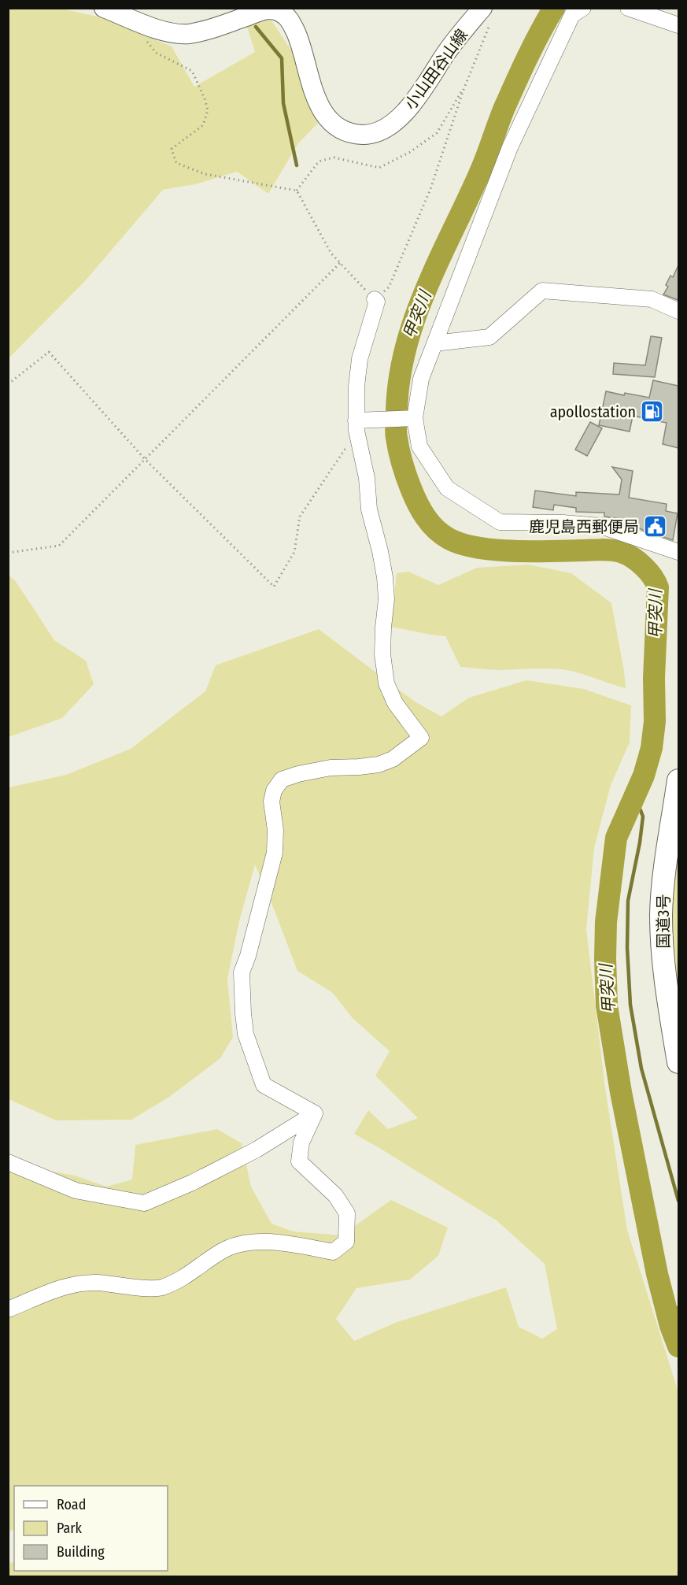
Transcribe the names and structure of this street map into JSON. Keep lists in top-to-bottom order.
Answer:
{
  "streets": {
    "highway": ["国道3号"],
    "main road": ["小山田谷山線"]
  },
  "water": ["甲突川"],
  "places": {
    "fuel station": ["apollostation"],
    "public building": ["鹿児島西郵便局"]
  },
  "legend": ["Road", "Park", "Building"]
}
